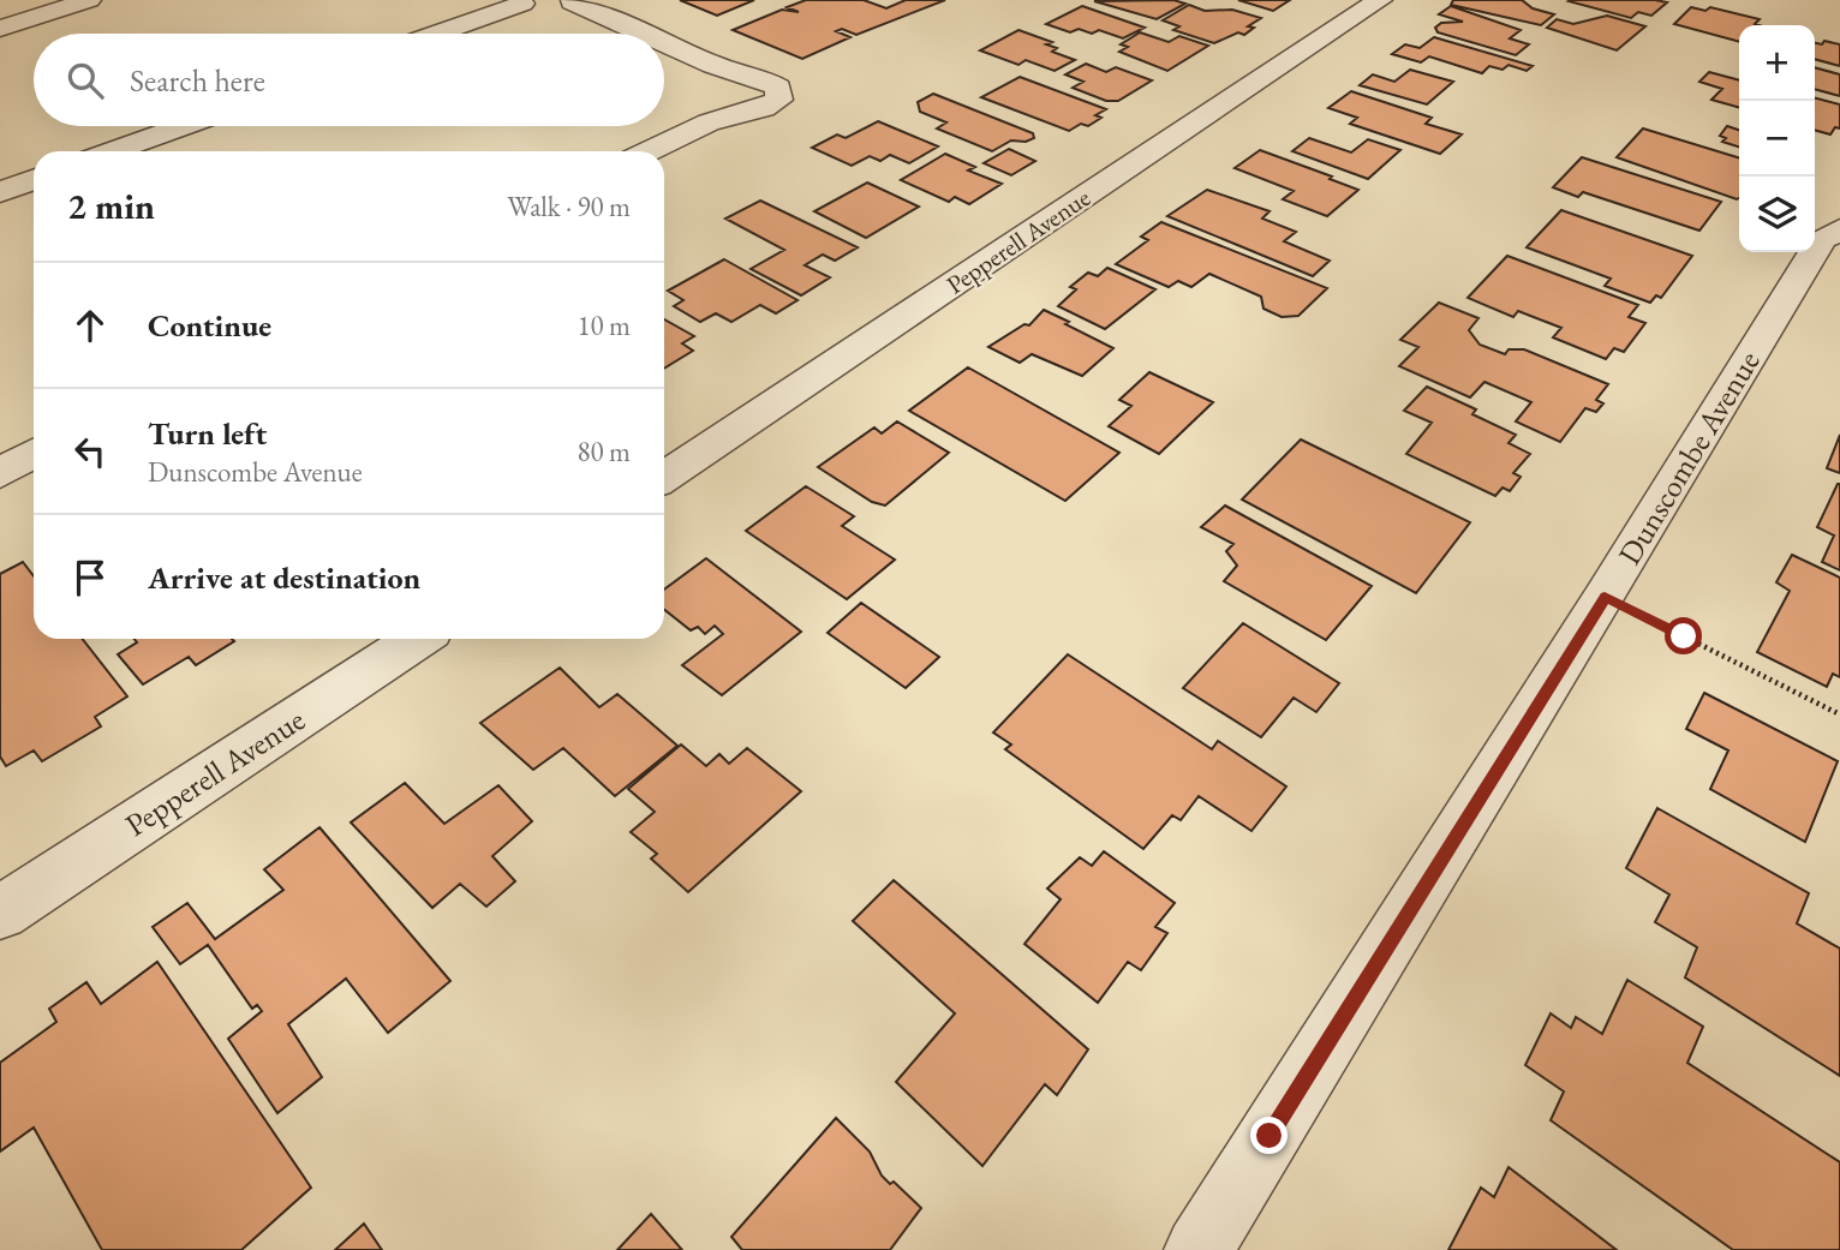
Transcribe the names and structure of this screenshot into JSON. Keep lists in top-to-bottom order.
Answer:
{
  "streets": {
    "street": ["Pepperell Avenue", "Dunscombe Avenue"]
  },
  "page": {
    "map_buttons": ["+", "−"],
    "search": "Search here",
    "heading": ["2 min", "Walk · 90 m"],
    "list": [
      ["Continue", "10 m"],
      ["Turn left", "Dunscombe Avenue", "80 m"],
      "Arrive at destination"
    ]
  }
}
